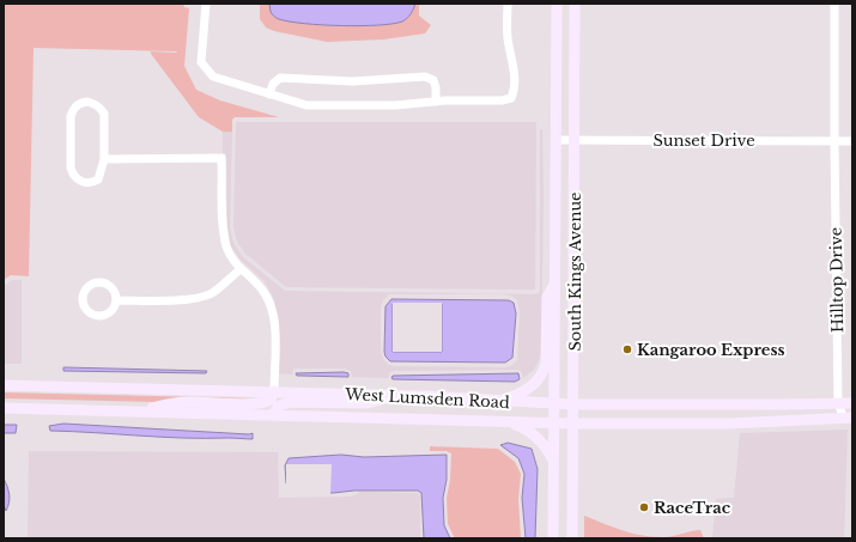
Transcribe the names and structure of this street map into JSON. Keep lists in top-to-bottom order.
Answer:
{
  "streets": {
    "main road": ["South Kings Avenue", "West Lumsden Road"],
    "street": ["Sunset Drive", "Hilltop Drive"]
  },
  "crossings": [
    ["Sunset Drive", "South Kings Avenue"],
    ["Sunset Drive", "Hilltop Drive"],
    ["South Kings Avenue", "West Lumsden Road"],
    ["Hilltop Drive", "West Lumsden Road"]
  ],
  "places": ["Kangaroo Express", "RaceTrac"]
}
